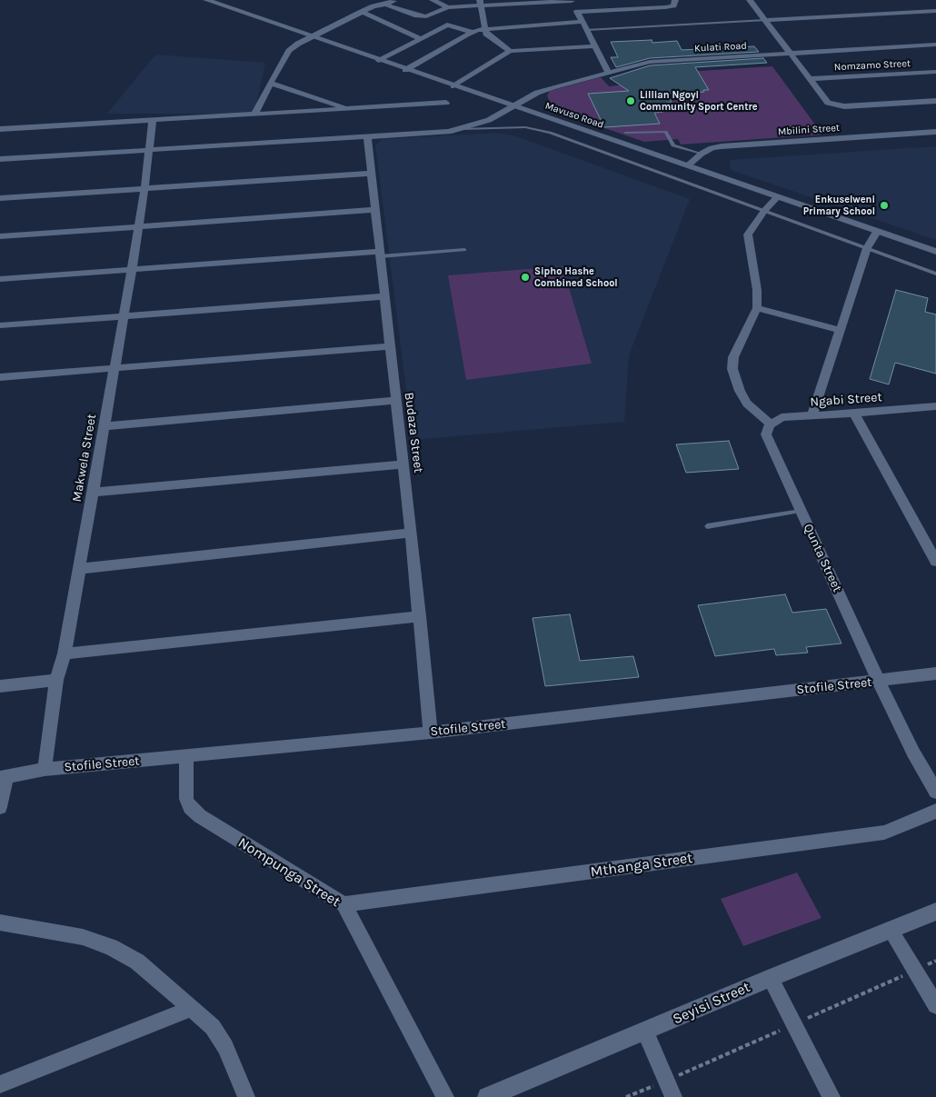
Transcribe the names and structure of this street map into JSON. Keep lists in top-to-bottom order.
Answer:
{
  "streets": {
    "street": [
      "Kulati Road",
      "Nomzamo Street",
      "Mavuso Road",
      "Mbilini Street",
      "Ngabi Street",
      "Budaza Street",
      "Makwela Street",
      "Qunta Street",
      "Stofile Street",
      "Mthanga Street",
      "Nompunga Street",
      "Seyisi Street"
    ]
  },
  "crossings": [
    ["Kulati Road", "Mavuso Road"],
    ["Kulati Road", "Budaza Street"],
    ["Kulati Road", "Makwela Street"],
    ["Mavuso Road", "Mbilini Street"],
    ["Ngabi Street", "Qunta Street"],
    ["Budaza Street", "Stofile Street"],
    ["Makwela Street", "Stofile Street"],
    ["Qunta Street", "Stofile Street"],
    ["Stofile Street", "Nompunga Street"],
    ["Mthanga Street", "Nompunga Street"]
  ],
  "places": ["Lillian Ngoyi Community Sport Centre", "Enkuselweni Primary School", "Sipho Hashe Combined School"]
}
